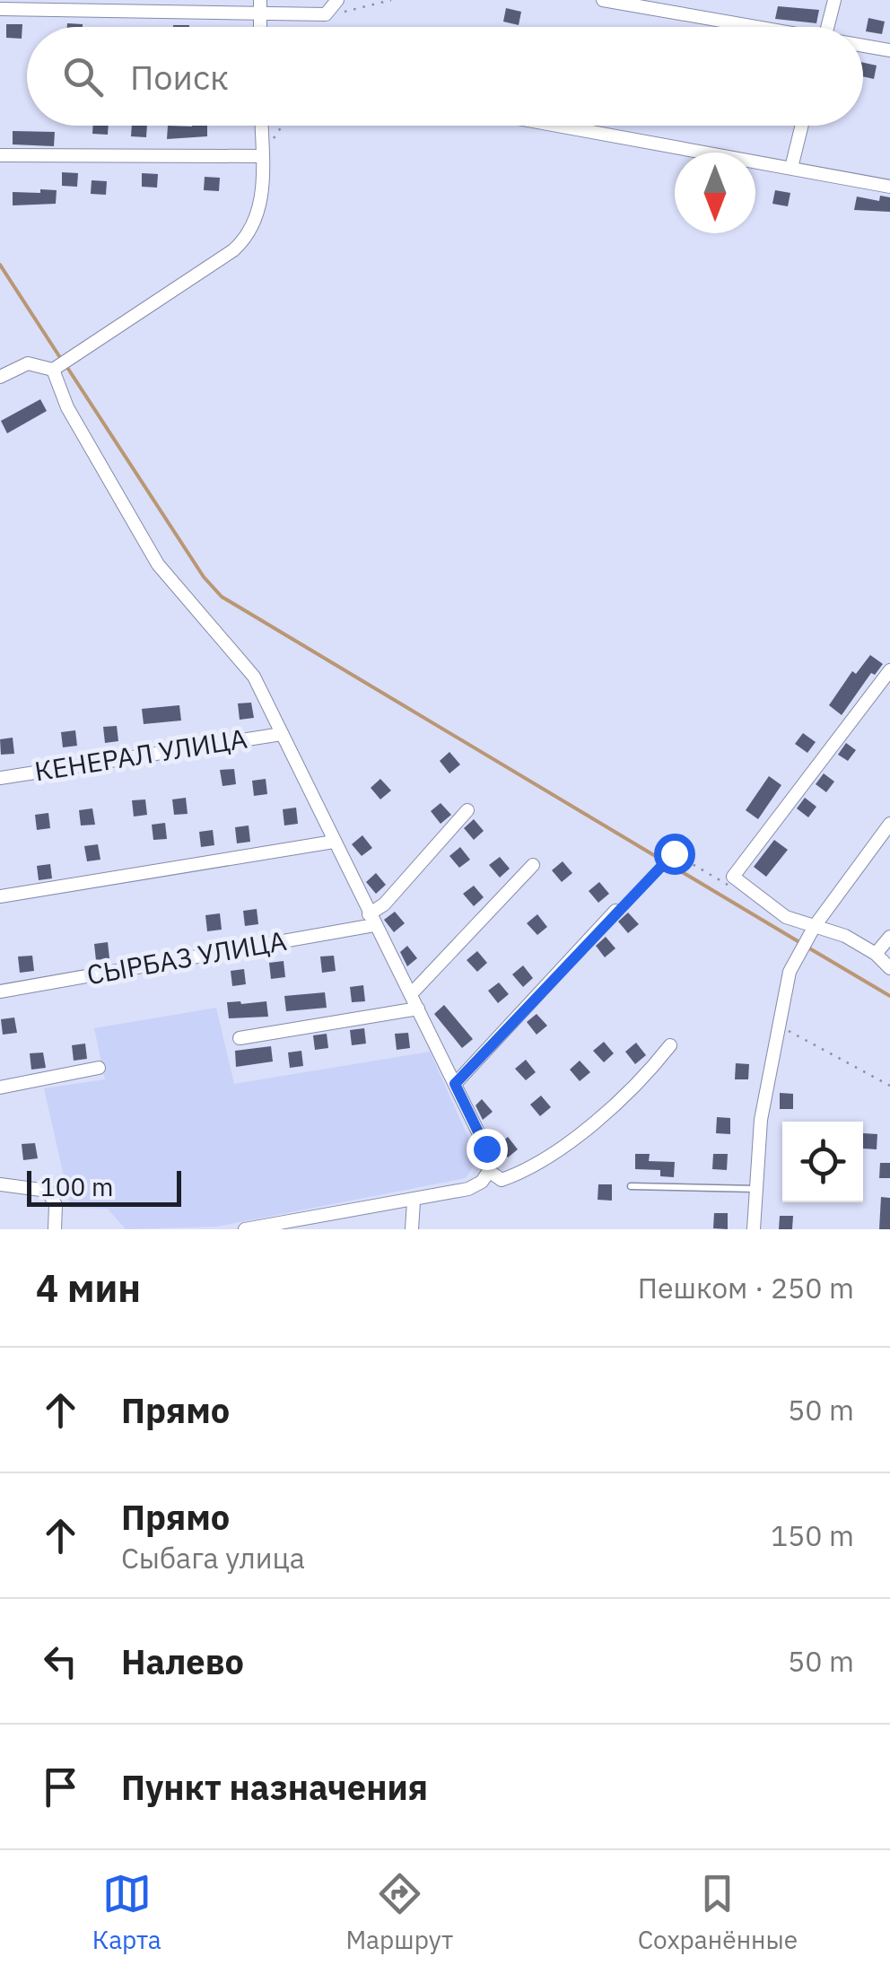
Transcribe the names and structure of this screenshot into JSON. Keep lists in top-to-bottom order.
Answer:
{
  "streets": {
    "street": ["КЕНЕРАЛ УЛИЦА", "СЫРБАЗ УЛИЦА"]
  },
  "scale_bar": "100 m",
  "north": "bottom",
  "page": {
    "search": "Поиск",
    "scale": "100 m",
    "heading": ["4 мин", "Пешком · 250 m"],
    "list": [
      ["Прямо", "50 m"],
      ["Прямо", "Сыбага улица", "150 m"],
      ["Налево", "50 m"],
      "Пункт назначения"
    ],
    "nav": ["Карта", "Маршрут", "Сохранённые"]
  }
}
